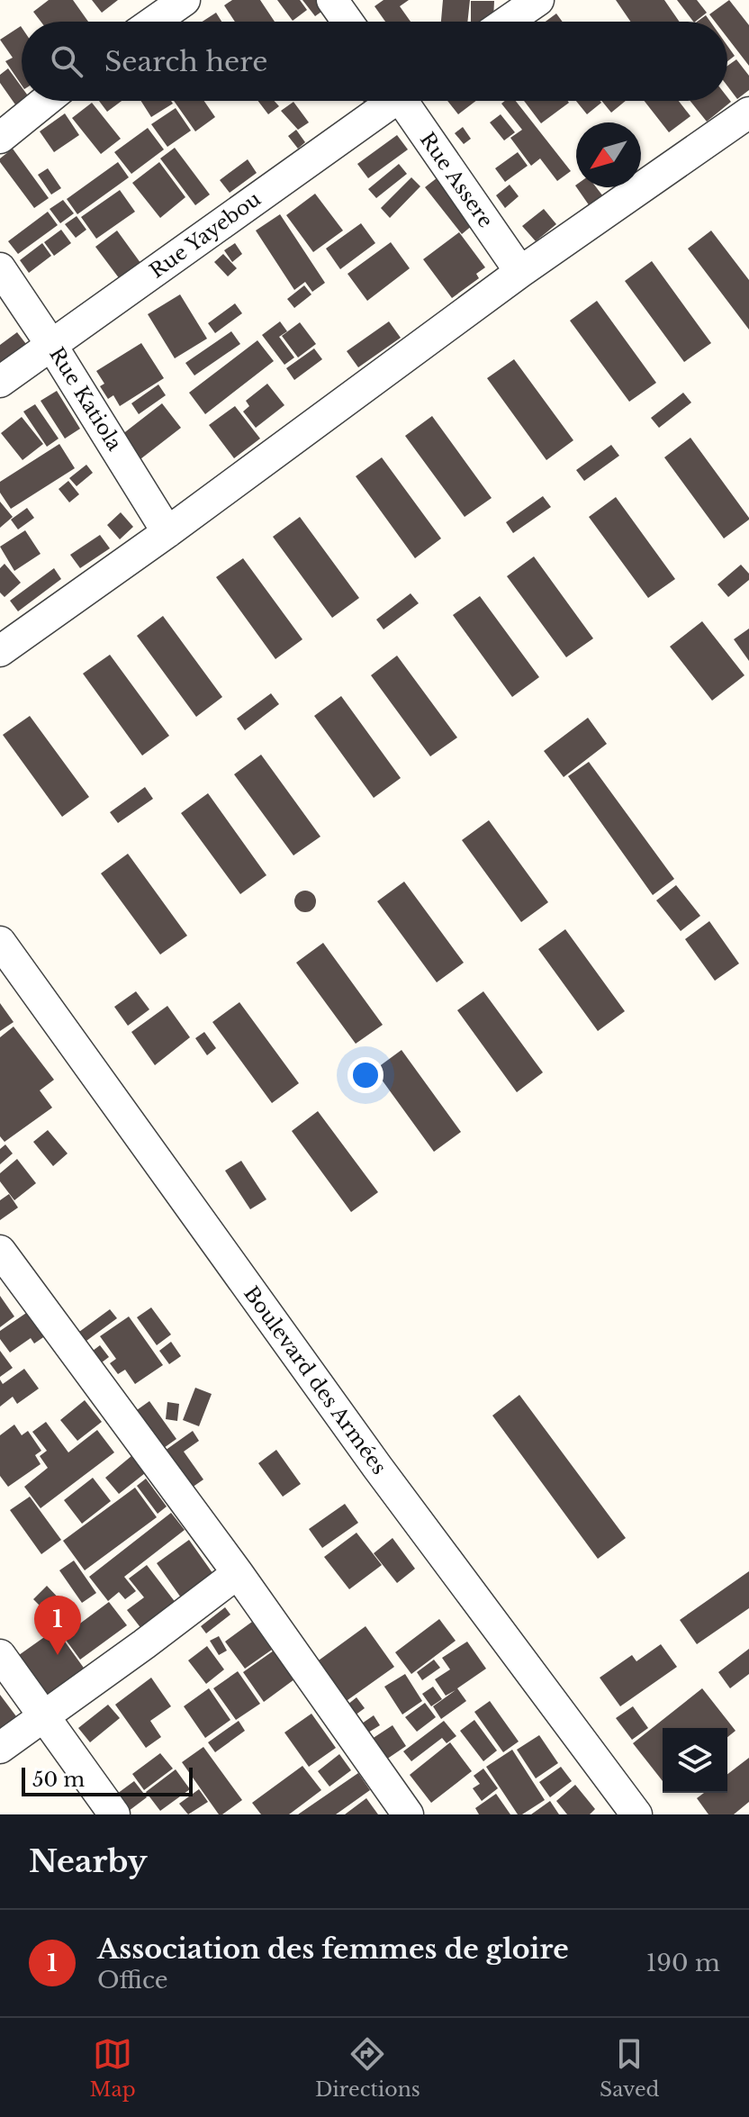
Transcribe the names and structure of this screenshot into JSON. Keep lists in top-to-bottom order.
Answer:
{
  "streets": {
    "street": [
      "Rue Assere",
      "Rue Yayebou",
      "Rue Katiola",
      "Boulevard des Armées"
    ]
  },
  "crossings": [
    ["Rue Yayebou", "Rue Katiola"]
  ],
  "scale_bar": "50 m",
  "north": "bottom left",
  "page": {
    "search": "Search here",
    "pins": "1",
    "scale": "50 m",
    "heading": "Nearby",
    "list": [
      {
        "mark": "1",
        "name": "Association des femmes de gloire",
        "note": "Office",
        "value": "190 m"
      }
    ],
    "nav": ["Map", "Directions", "Saved"]
  }
}
